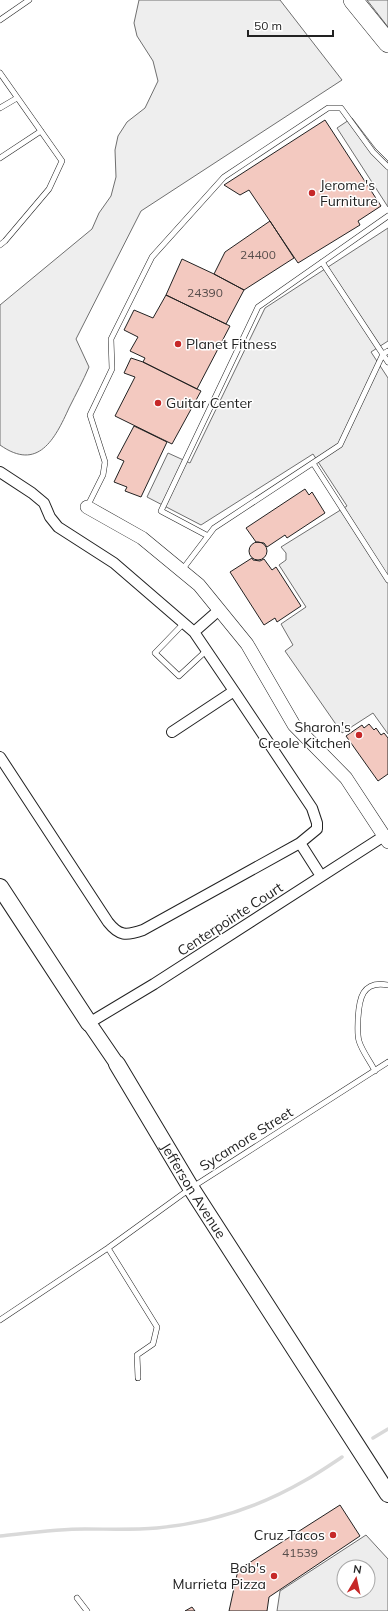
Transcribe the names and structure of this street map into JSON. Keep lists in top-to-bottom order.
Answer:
{
  "streets": {
    "main road": ["Jefferson Avenue"],
    "street": ["Centerpointe Court"],
    "lane": ["Sycamore Street"]
  },
  "crossings": [
    ["Centerpointe Court", "Jefferson Avenue"],
    ["Sycamore Street", "Jefferson Avenue"]
  ],
  "places": [
    "Jerome's Furniture",
    "Planet Fitness",
    "Guitar Center",
    "Sharon's Creole Kitchen",
    "Cruz Tacos",
    "Bob's Murrieta Pizza"
  ],
  "house_numbers": ["24400", "24390", "41539"],
  "scale_bar": "50 m",
  "north": "top"
}
